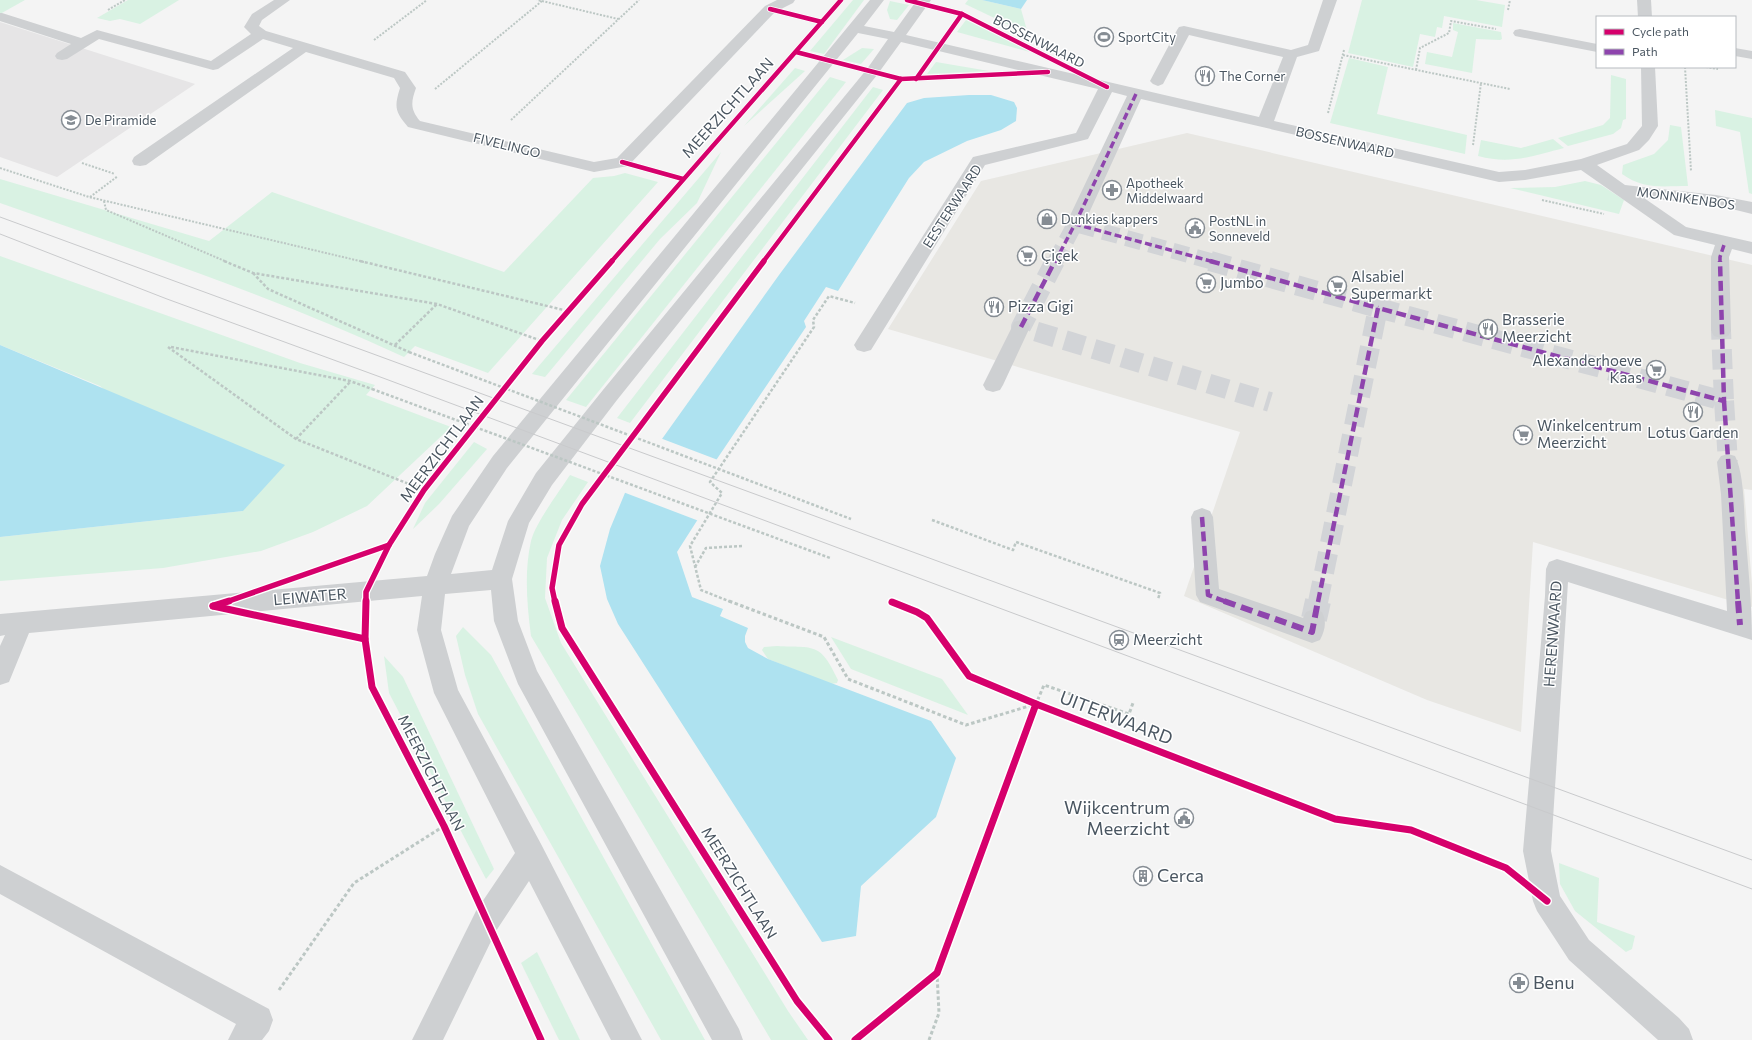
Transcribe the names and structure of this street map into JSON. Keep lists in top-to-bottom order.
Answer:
{
  "streets": {
    "street": [
      "BOSSENWAARD",
      "FIVELINGO",
      "MONNIKENBOS",
      "EESTERWAARD",
      "LEIWATER",
      "HERENWAARD"
    ],
    "cycle path": ["MEERZICHTLAAN", "UITERWAARD"]
  },
  "crossings": [
    ["BOSSENWAARD", "MONNIKENBOS"],
    ["BOSSENWAARD", "EESTERWAARD"]
  ],
  "places": {
    "sports": ["SportCity"],
    "restaurant": [
      "The Corner",
      "Pizza Gigi",
      "Brasserie Meerzicht",
      "Lotus Garden"
    ],
    "school or university": ["De Piramide"],
    "pharmacy": ["Apotheek Middelwaard", "Benu"],
    "shop": ["Dunkies kappers"],
    "public building": ["PostNL in Sonneveld", "Wijkcentrum Meerzicht"],
    "supermarket": [
      "Çiçek",
      "Jumbo",
      "Alsabiel Supermarkt",
      "Alexanderhoeve Kaas",
      "Winkelcentrum Meerzicht"
    ],
    "station": ["Meerzicht"],
    "building": ["Cerca"]
  },
  "legend": ["Cycle path", "Path"]
}
